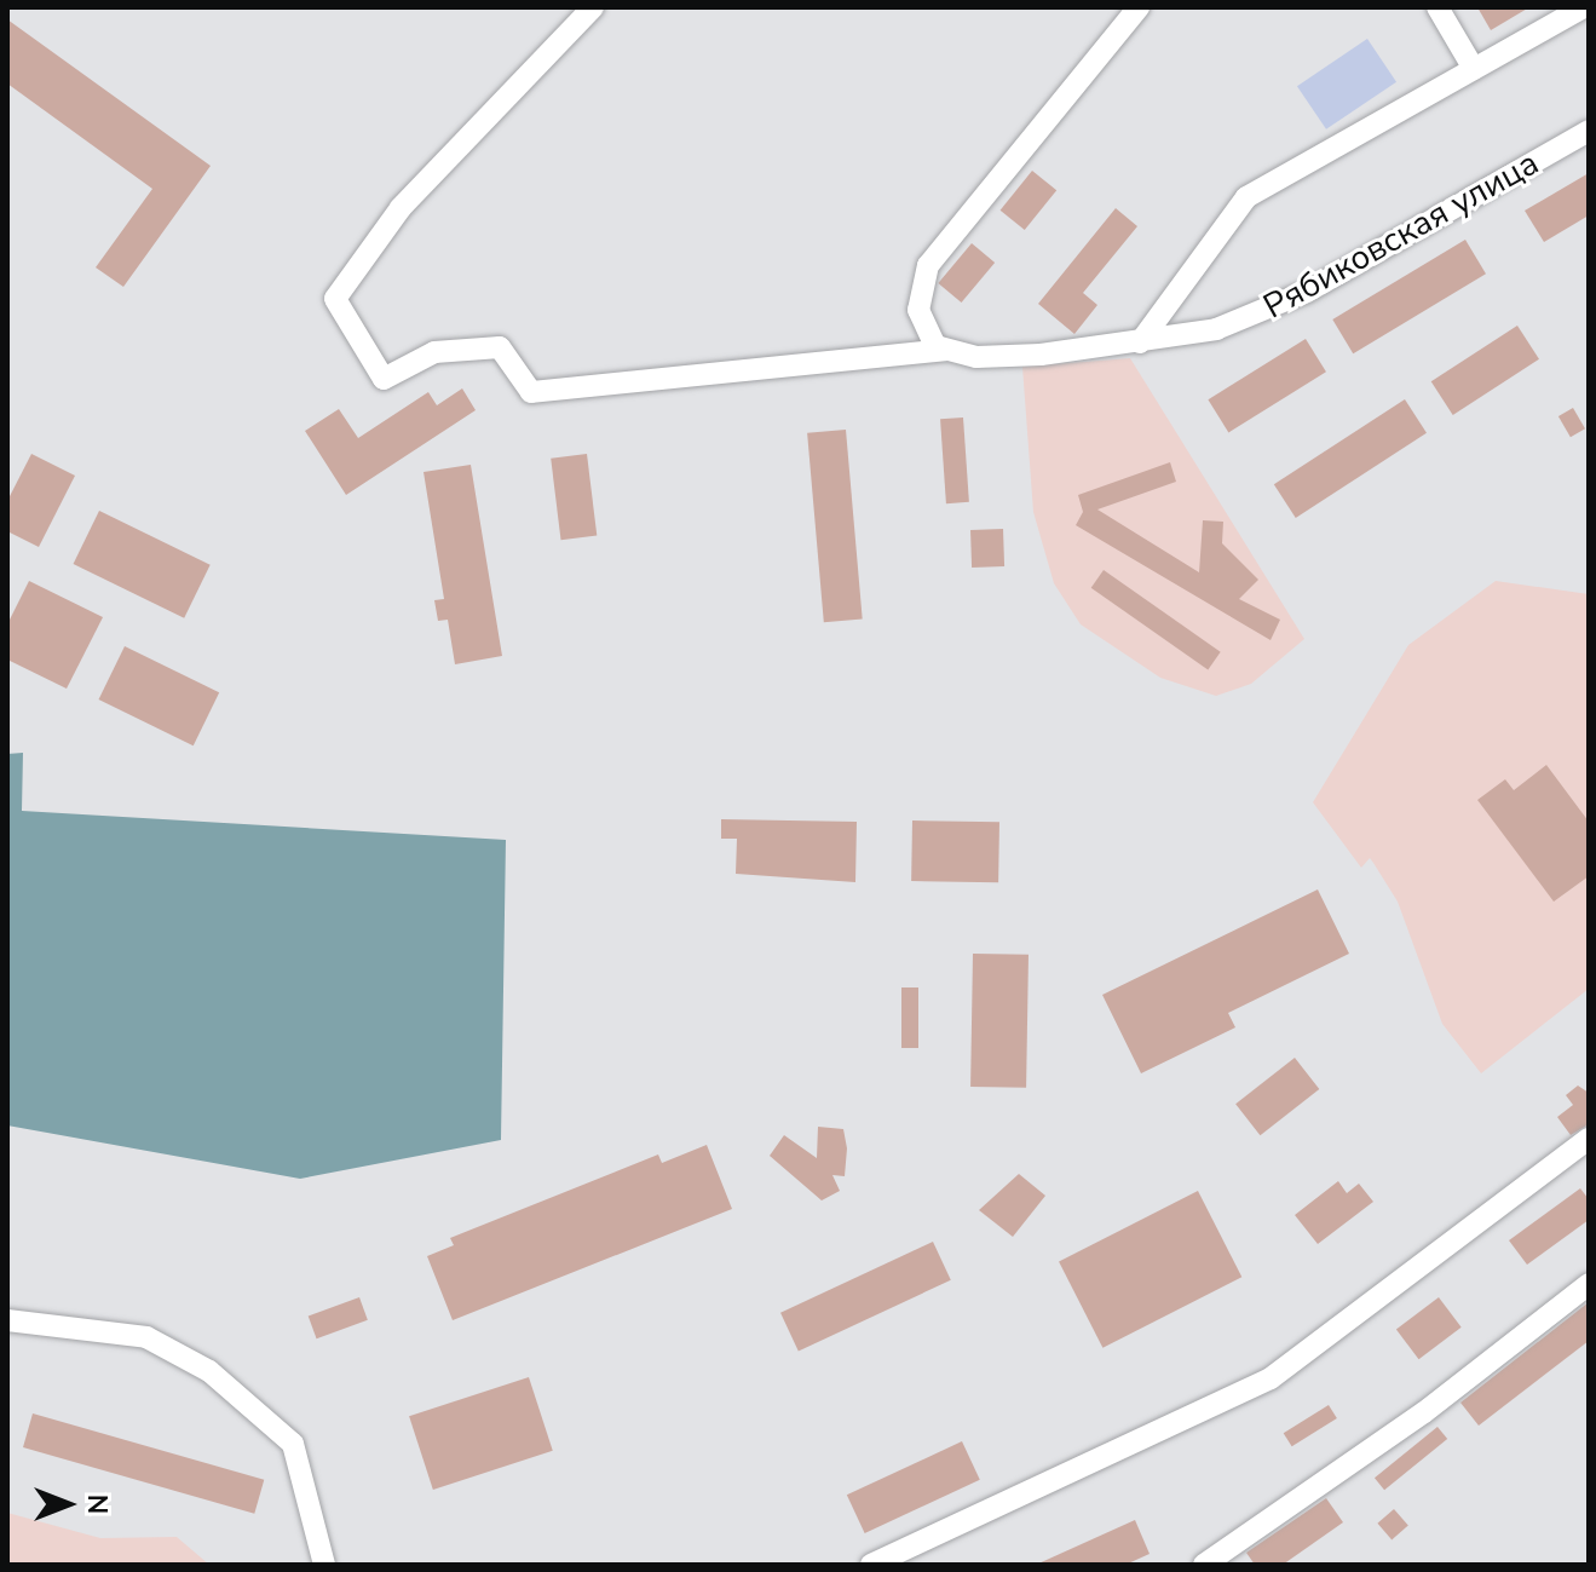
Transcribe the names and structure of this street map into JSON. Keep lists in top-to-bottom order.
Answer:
{
  "streets": {
    "street": ["Рябиковская улица"]
  },
  "north": "right"
}
